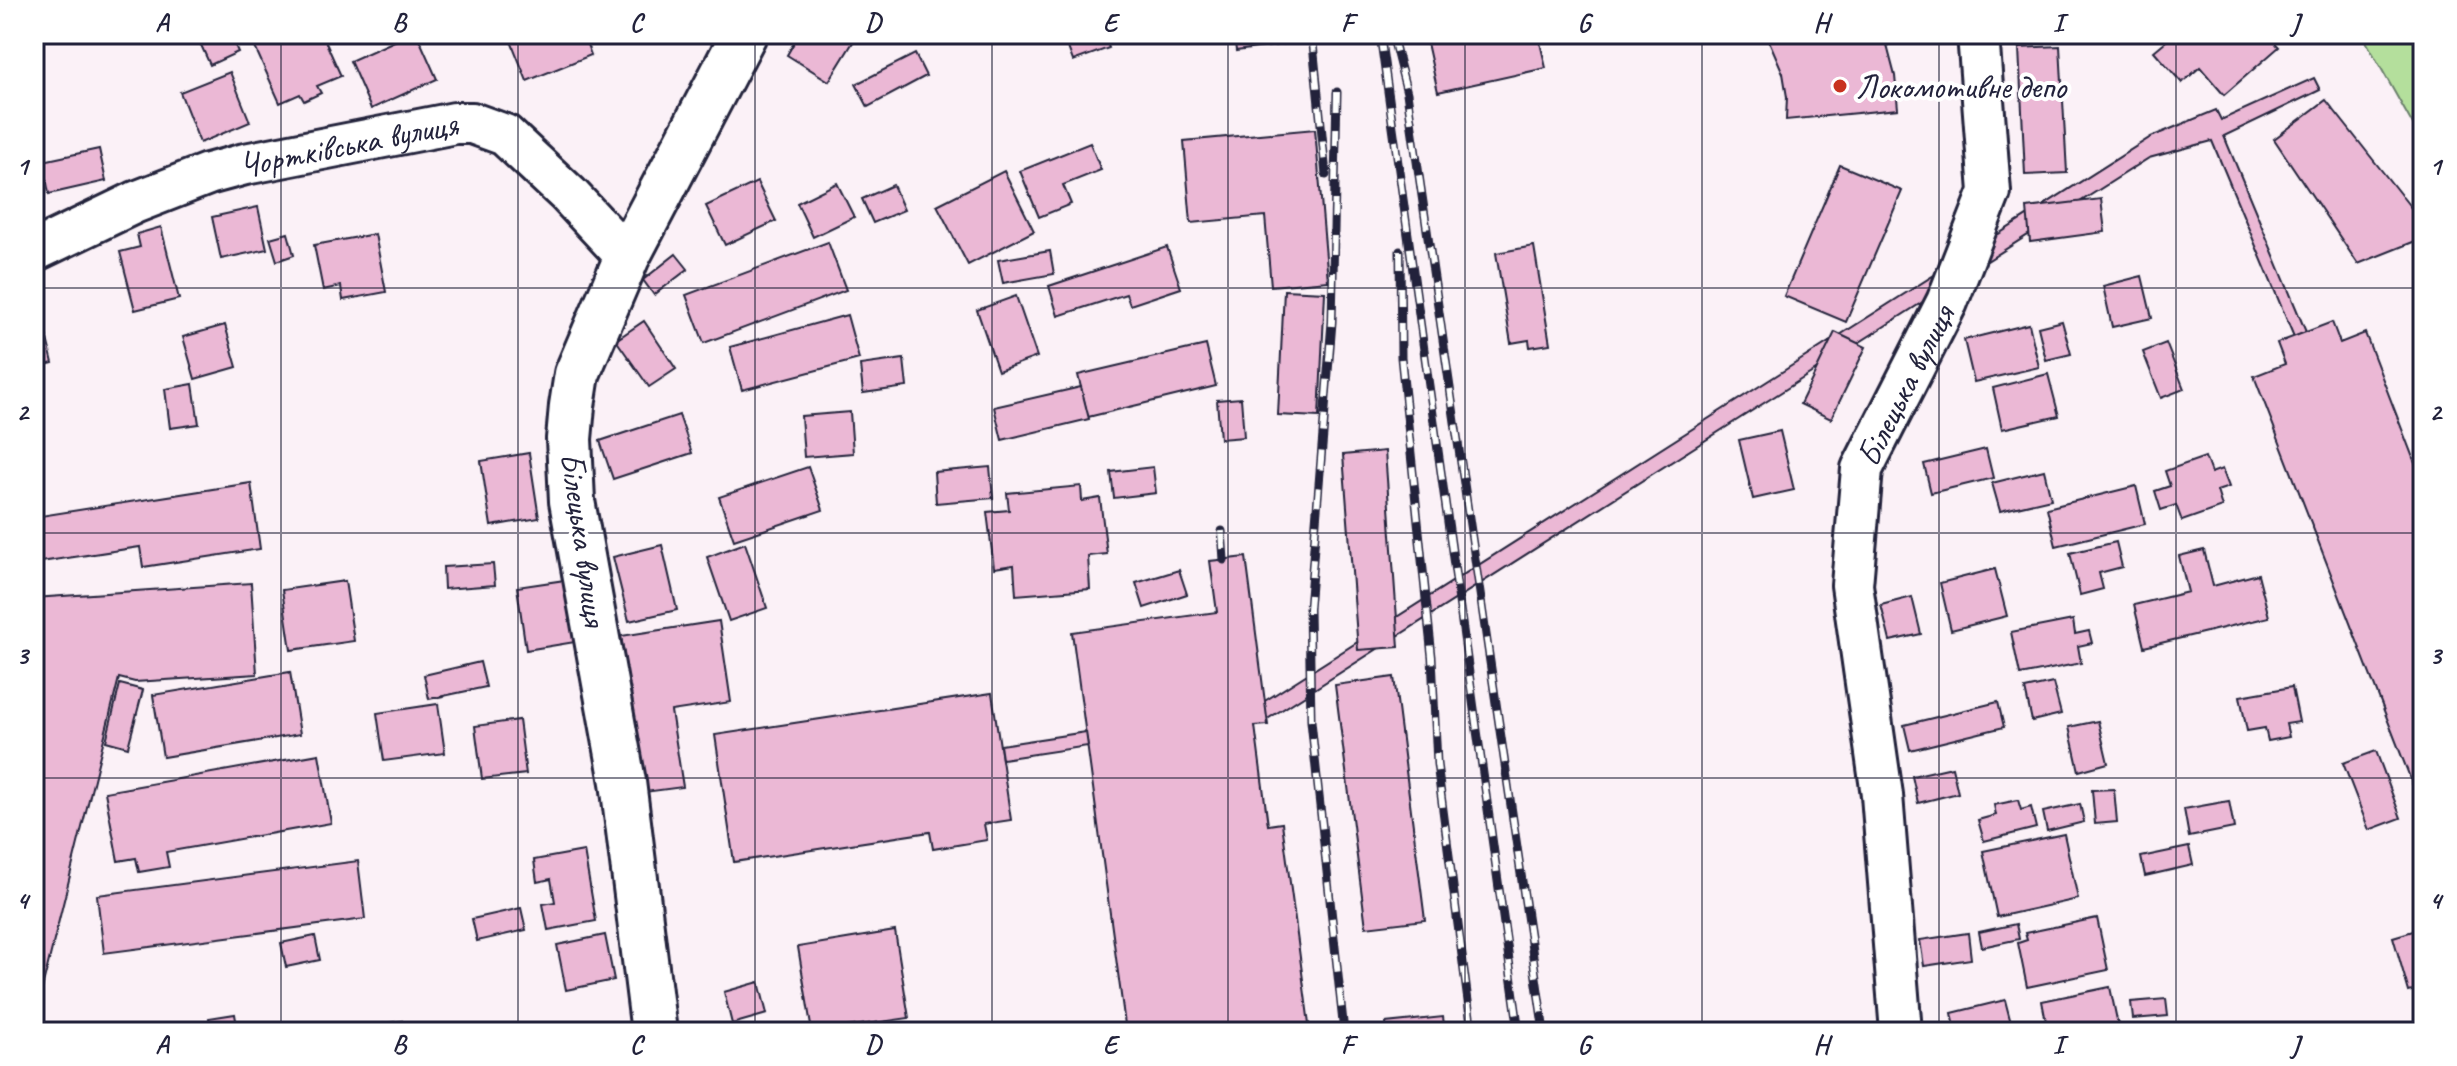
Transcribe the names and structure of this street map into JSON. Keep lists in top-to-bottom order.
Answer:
{
  "streets": {
    "street": ["Чортківська вулиця", "Білецька вулиця"]
  },
  "crossings": [
    ["Чортківська вулиця", "Білецька вулиця"]
  ],
  "places": ["Локомотивне депо"],
  "grid": {
    "columns": [
      "A",
      "B",
      "C",
      "D",
      "E",
      "F",
      "G",
      "H",
      "I",
      "J"
    ],
    "rows": [
      "1",
      "2",
      "3",
      "4"
    ]
  }
}
